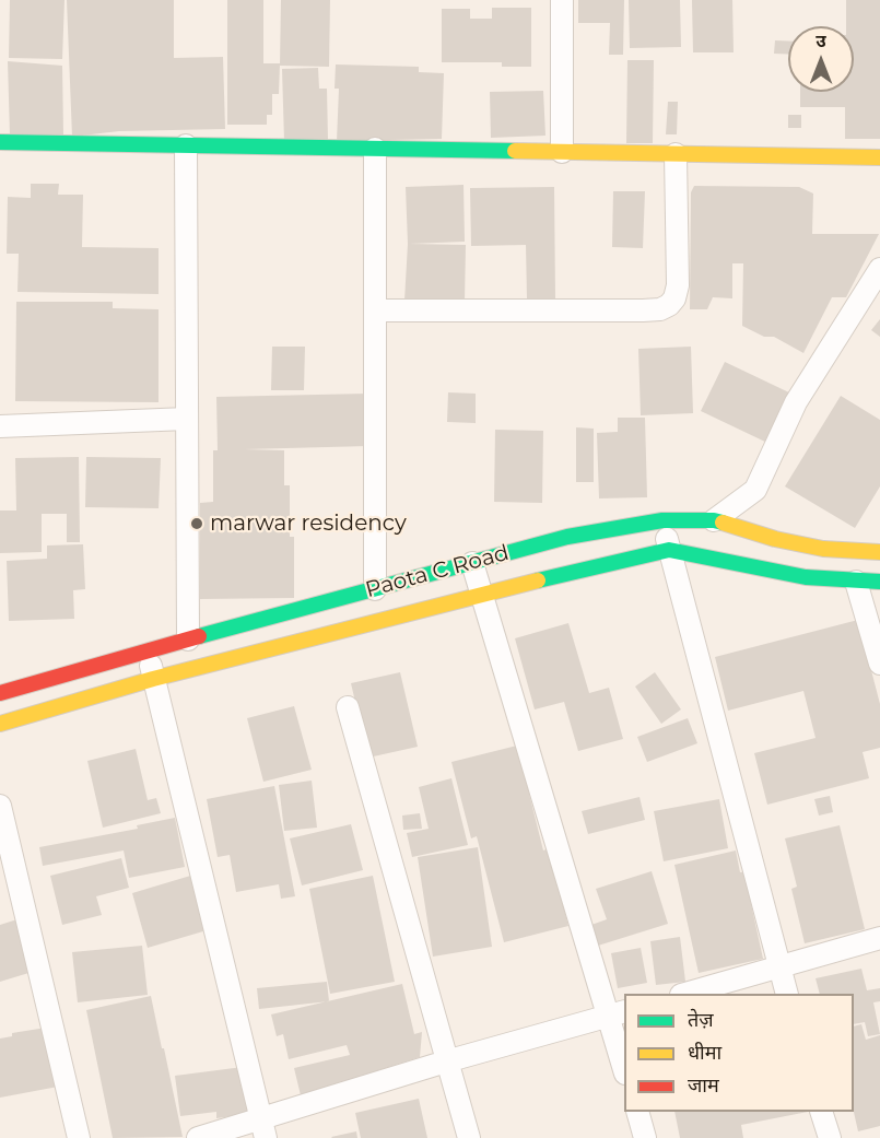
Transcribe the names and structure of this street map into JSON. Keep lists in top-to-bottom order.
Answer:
{
  "streets": {
    "street": ["Paota C Road"]
  },
  "places": ["marwar residency"],
  "legend": ["तेज़", "धीमा", "जाम"],
  "north": "top"
}
